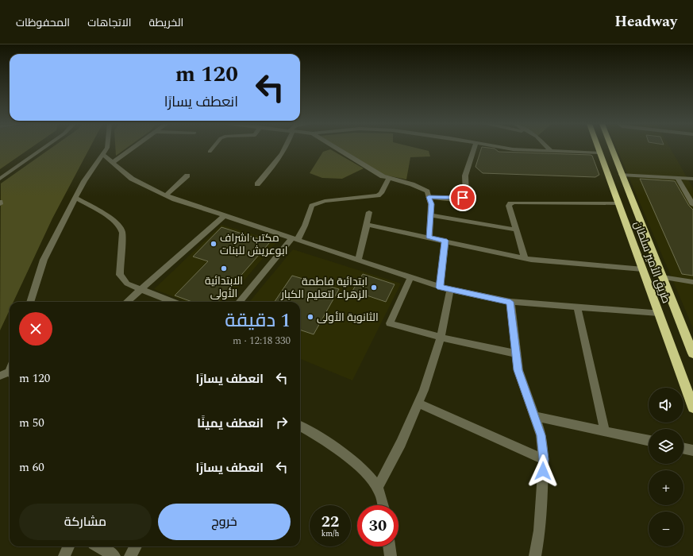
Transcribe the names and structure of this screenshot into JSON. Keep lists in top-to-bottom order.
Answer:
{
  "streets": {
    "highway": ["طريق الأمير سلطان"]
  },
  "places": [
    "مكتب اشراف ابوعريش للبنات",
    "الابتدائية الأولى",
    "ابتدائية فاطمة الزهراء لتعليم الكبار",
    "الثانوية الأولى"
  ],
  "page": {
    "header": "Headway",
    "nav": ["الخريطة", "الاتجاهات", "المحفوظات"],
    "turn": ["120 m", "انعطف يسارًا"],
    "heading": ["1 دقيقة", "330 m · 12:18"],
    "list": [
      {
        "name": "انعطف يسارًا",
        "value": "120 m"
      },
      {
        "name": "انعطف يمينًا",
        "value": "50 m"
      },
      {
        "name": "انعطف يسارًا",
        "value": "60 m"
      }
    ],
    "map_buttons": ["+", "−"],
    "buttons": ["خروج", "مشاركة"],
    "speed": "22 km/h",
    "limit": "30"
  }
}
